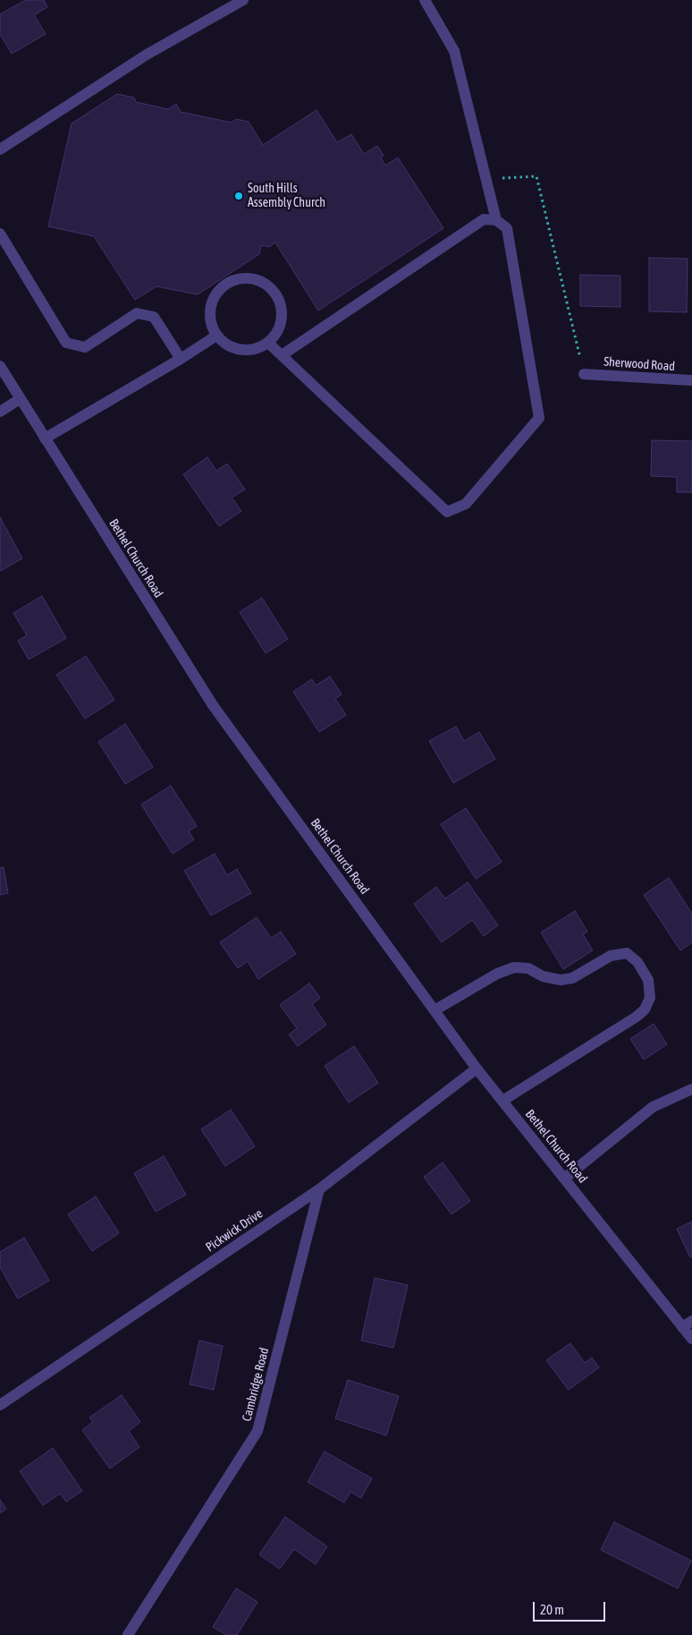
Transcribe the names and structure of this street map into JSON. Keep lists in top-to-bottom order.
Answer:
{
  "streets": {
    "street": [
      "Sherwood Road",
      "Bethel Church Road",
      "Pickwick Drive",
      "Cambridge Road"
    ]
  },
  "crossings": [
    ["Bethel Church Road", "Pickwick Drive"],
    ["Pickwick Drive", "Cambridge Road"]
  ],
  "places": ["South Hills Assembly Church"],
  "scale_bar": "20 m"
}
